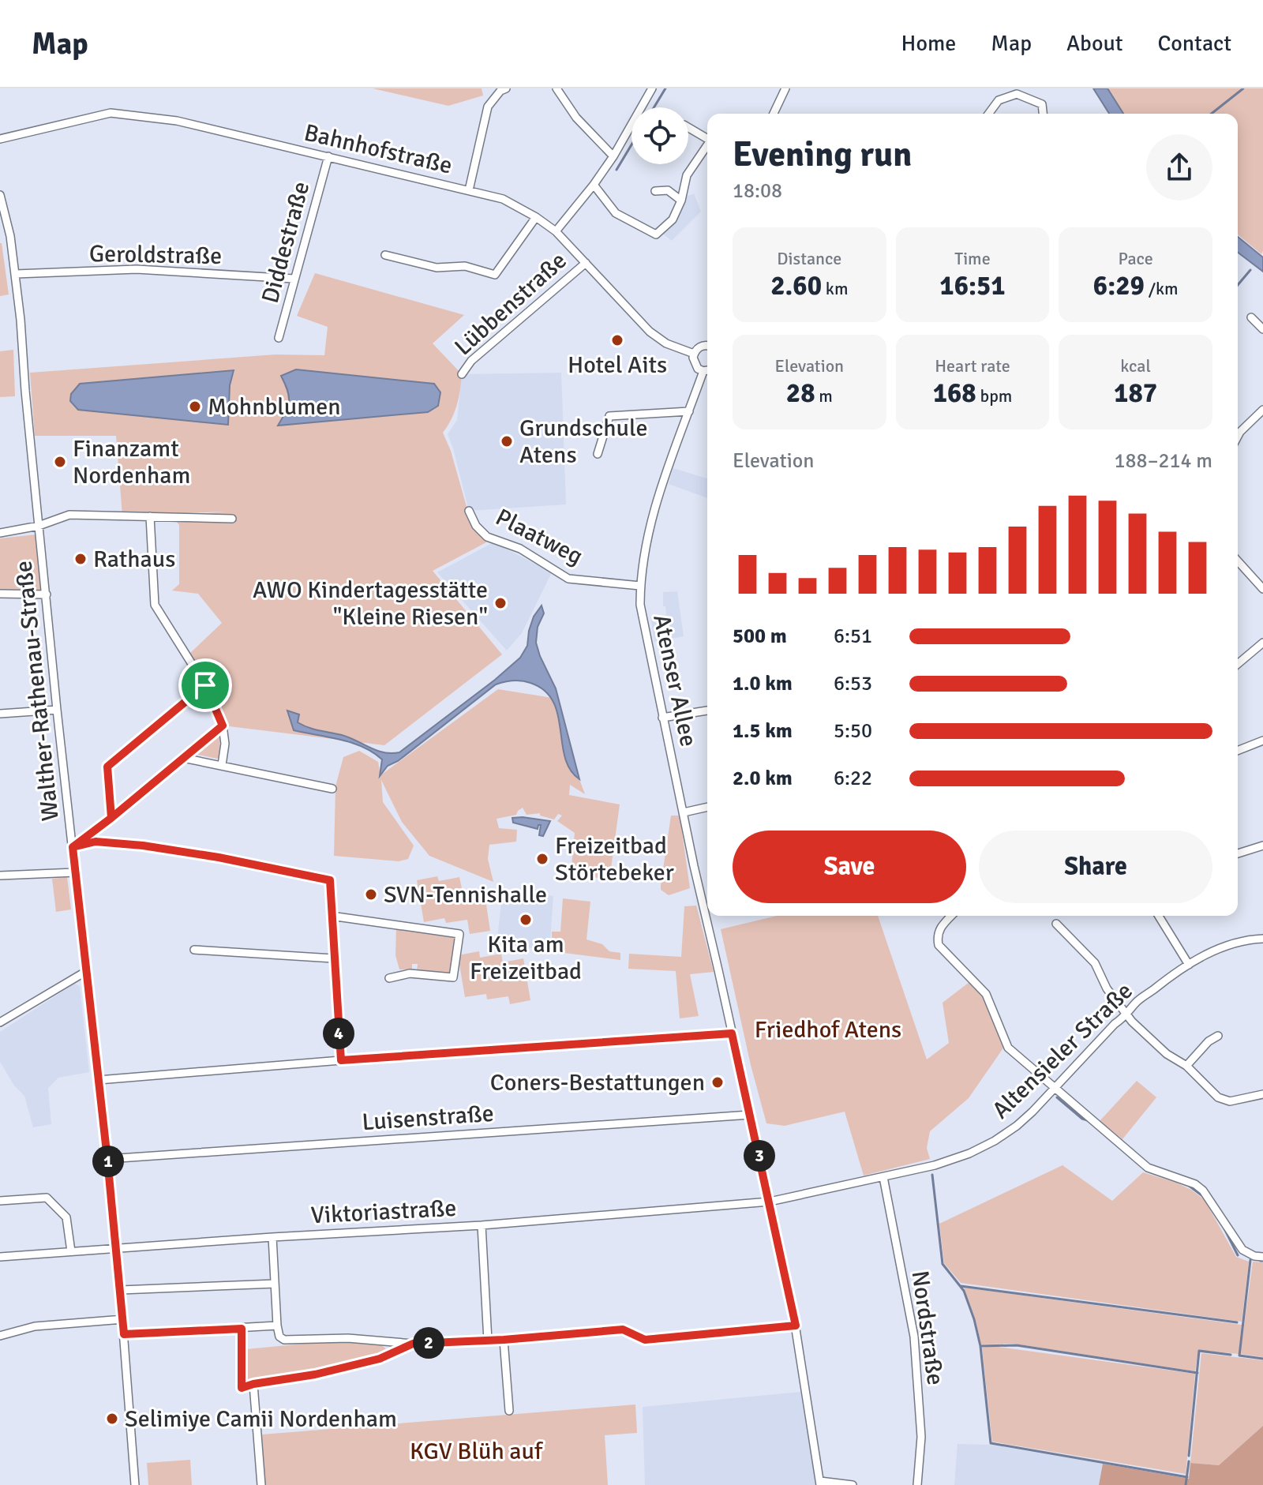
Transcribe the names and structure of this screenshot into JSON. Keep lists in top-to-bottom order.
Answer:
{
  "streets": {
    "street": [
      "Bahnhofstraße",
      "Diddestraße",
      "Geroldstraße",
      "Lübbenstraße",
      "Plaatweg",
      "Atenser Allee",
      "Walther-Rathenau-Straße",
      "Altensieler Straße",
      "Luisenstraße",
      "Viktoriastraße",
      "Nordstraße"
    ]
  },
  "crossings": [
    ["Bahnhofstraße", "Diddestraße"],
    ["Bahnhofstraße", "Lübbenstraße"],
    ["Diddestraße", "Geroldstraße"],
    ["Geroldstraße", "Walther-Rathenau-Straße"],
    ["Plaatweg", "Atenser Allee"],
    ["Atenser Allee", "Altensieler Straße"],
    ["Atenser Allee", "Luisenstraße"],
    ["Atenser Allee", "Viktoriastraße"],
    ["Walther-Rathenau-Straße", "Luisenstraße"],
    ["Walther-Rathenau-Straße", "Viktoriastraße"],
    ["Altensieler Straße", "Viktoriastraße"],
    ["Altensieler Straße", "Nordstraße"]
  ],
  "parks": ["Friedhof Atens", "KGV Blüh auf"],
  "places": [
    "Hotel Aits",
    "Mohnblumen",
    "Grundschule Atens",
    "Finanzamt Nordenham",
    "Rathaus",
    "AWO Kindertagesstätte \"Kleine Riesen\"",
    "Freizeitbad Störtebeker",
    "SVN-Tennishalle",
    "Kita am Freizeitbad",
    "Coners-Bestattungen",
    "Selimiye Camii Nordenham"
  ],
  "page": {
    "header": "Map",
    "nav": [
      "Home",
      "Map",
      "About",
      "Contact"
    ],
    "heading": ["Evening run", "18:08"],
    "stats": [
      ["Distance", "2.60 km"],
      ["Time", "16:51"],
      ["Pace", "6:29 /km"],
      ["Elevation", "28 m"],
      ["Heart rate", "168 bpm"],
      ["kcal", "187"]
    ],
    "chart": ["Elevation", "188–214 m"],
    "list": [
      {
        "name": "500 m",
        "note": "6:51"
      },
      {
        "name": "1.0 km",
        "note": "6:53"
      },
      {
        "name": "1.5 km",
        "note": "5:50"
      },
      {
        "name": "2.0 km",
        "note": "6:22"
      }
    ],
    "buttons": ["Save", "Share"],
    "pins": [
      "4",
      "3",
      "1",
      "2"
    ]
  }
}
